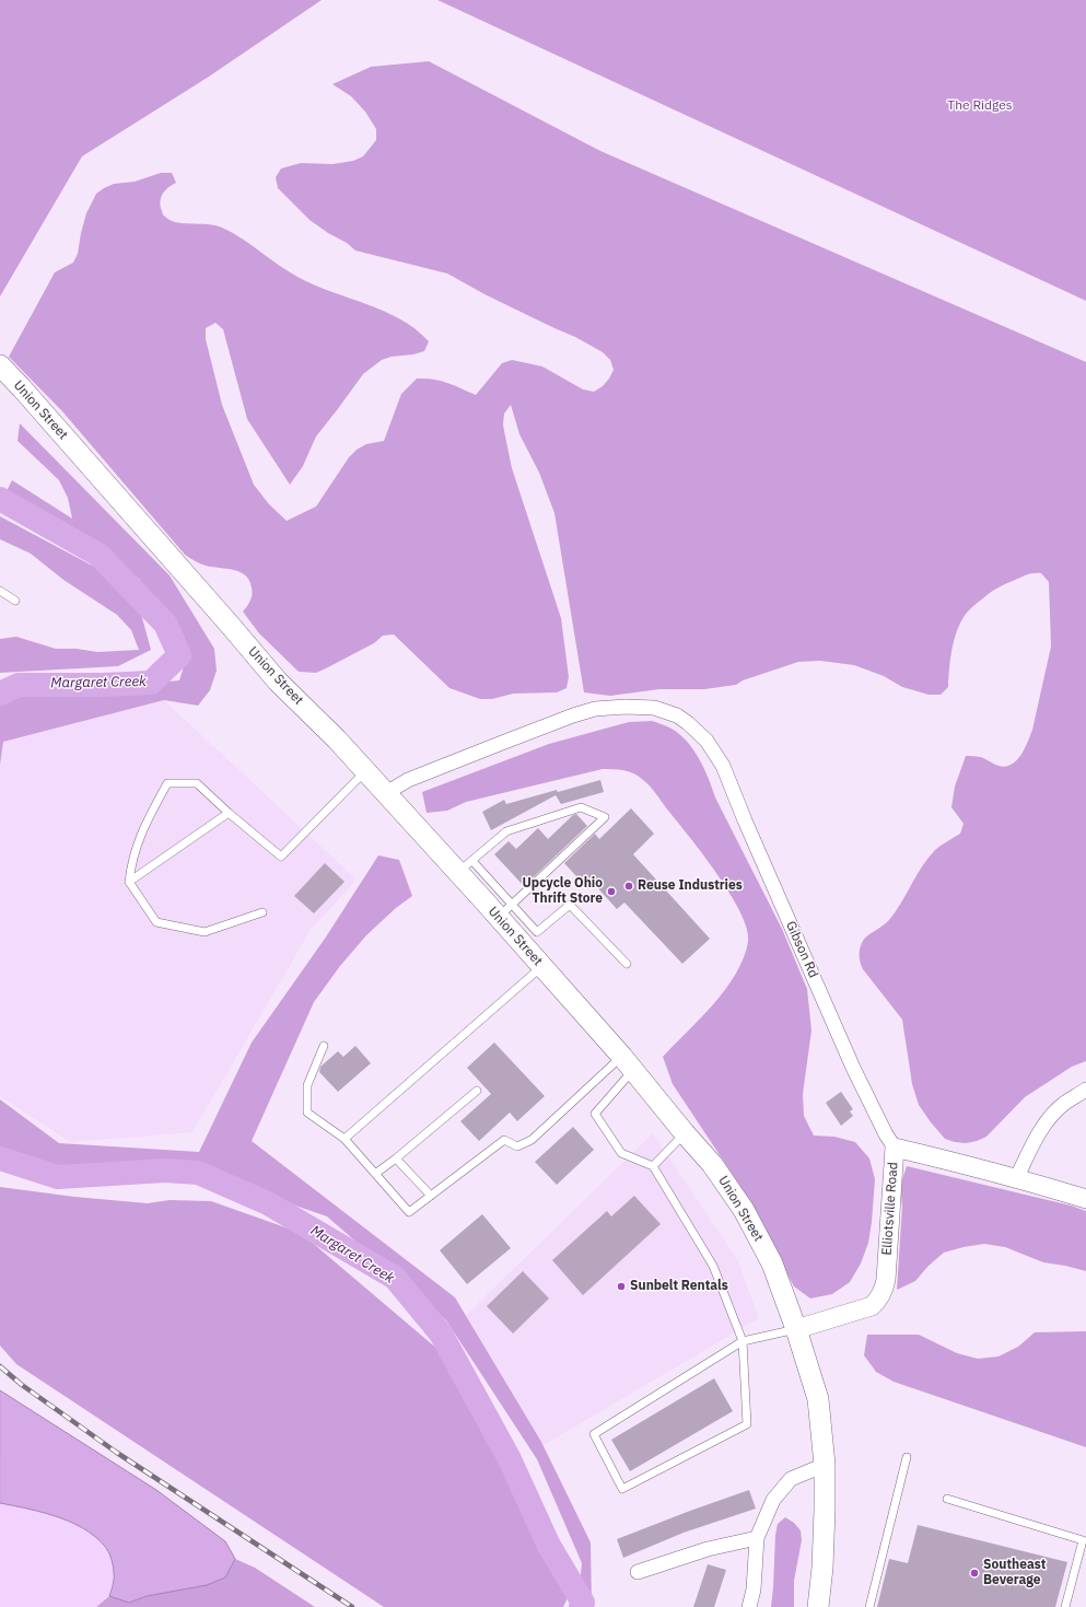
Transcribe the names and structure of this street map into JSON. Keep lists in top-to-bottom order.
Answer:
{
  "streets": {
    "main road": ["Union Street"],
    "street": ["Gibson Rd", "Elliotsville Road"]
  },
  "crossings": [
    ["Union Street", "Gibson Rd"],
    ["Union Street", "Elliotsville Road"],
    ["Gibson Rd", "Elliotsville Road"]
  ],
  "water": ["Margaret Creek"],
  "parks": ["The Ridges"],
  "places": [
    "Reuse Industries",
    "Upcycle Ohio Thrift Store",
    "Sunbelt Rentals",
    "Southeast Beverage"
  ]
}
